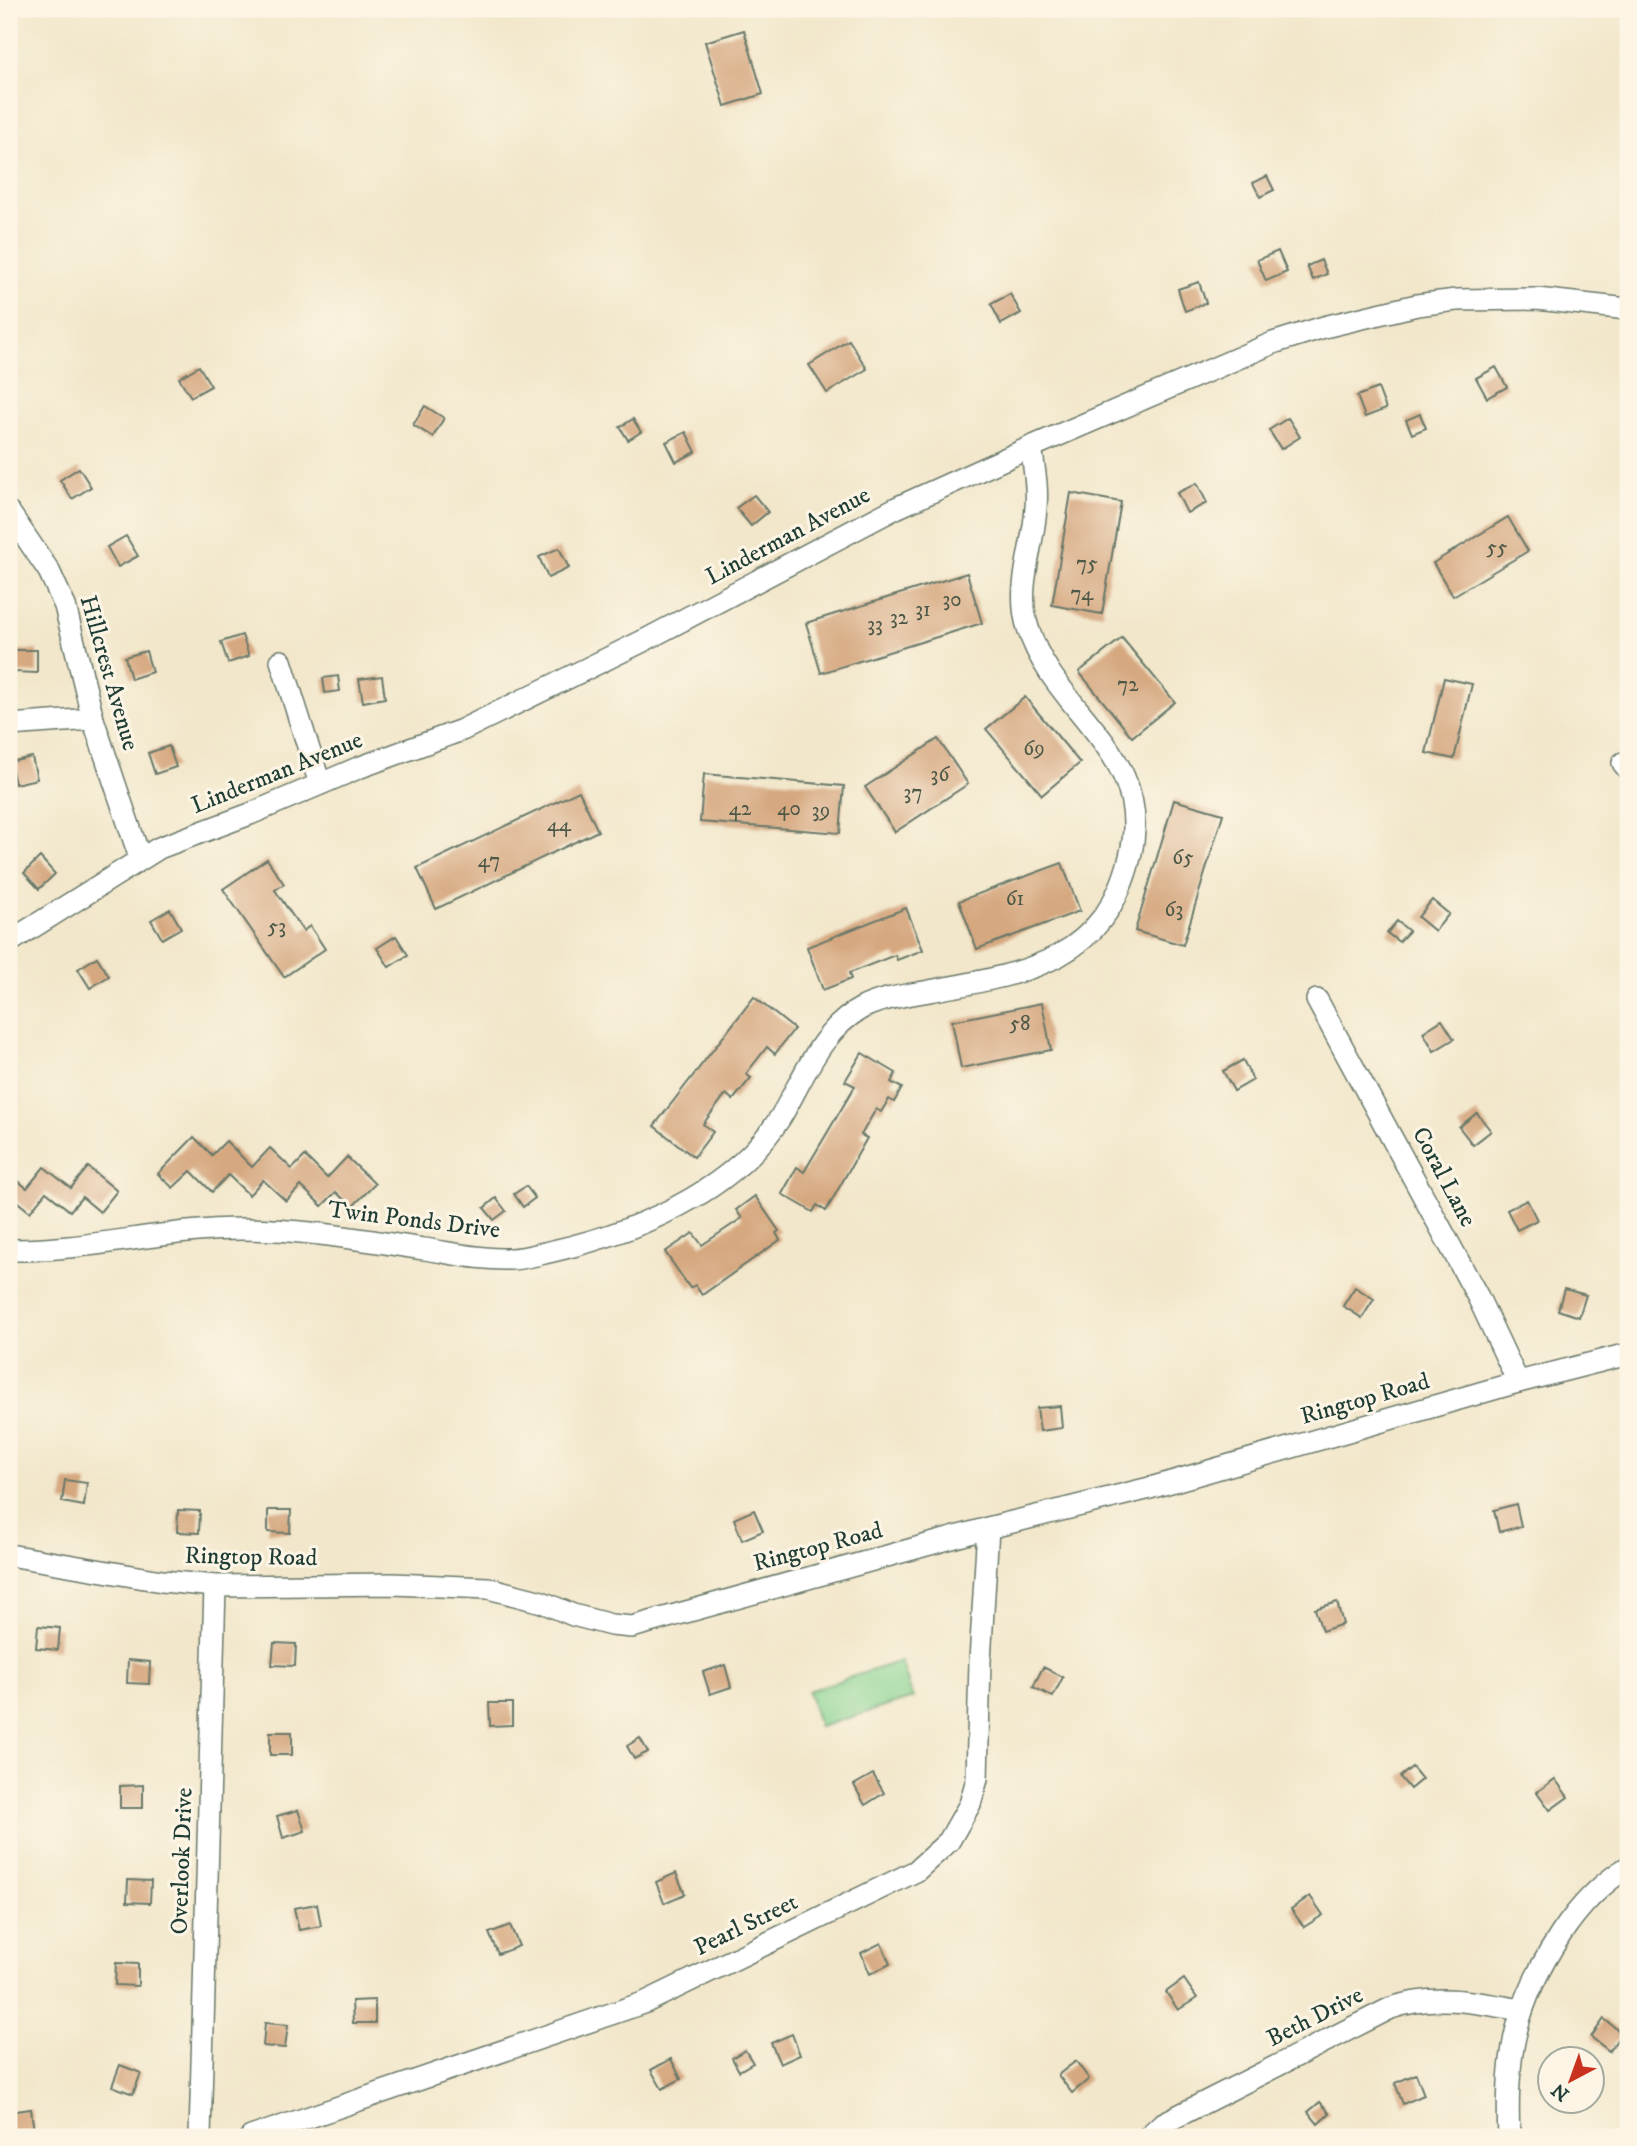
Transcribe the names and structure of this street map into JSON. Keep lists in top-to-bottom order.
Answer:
{
  "streets": {
    "street": [
      "Linderman Avenue",
      "Hillcrest Avenue",
      "Coral Lane",
      "Twin Ponds Drive",
      "Ringtop Road",
      "Overlook Drive",
      "Pearl Street",
      "Beth Drive"
    ]
  },
  "crossings": [
    ["Linderman Avenue", "Hillcrest Avenue"],
    ["Linderman Avenue", "Twin Ponds Drive"],
    ["Coral Lane", "Ringtop Road"],
    ["Ringtop Road", "Overlook Drive"],
    ["Ringtop Road", "Pearl Street"]
  ],
  "house_numbers": [
    "55",
    "75",
    "74",
    "30",
    "31",
    "32",
    "33",
    "72",
    "69",
    "36",
    "37",
    "42",
    "40",
    "39",
    "44",
    "65",
    "47",
    "61",
    "63",
    "53",
    "58"
  ],
  "north": "bottom left"
}
